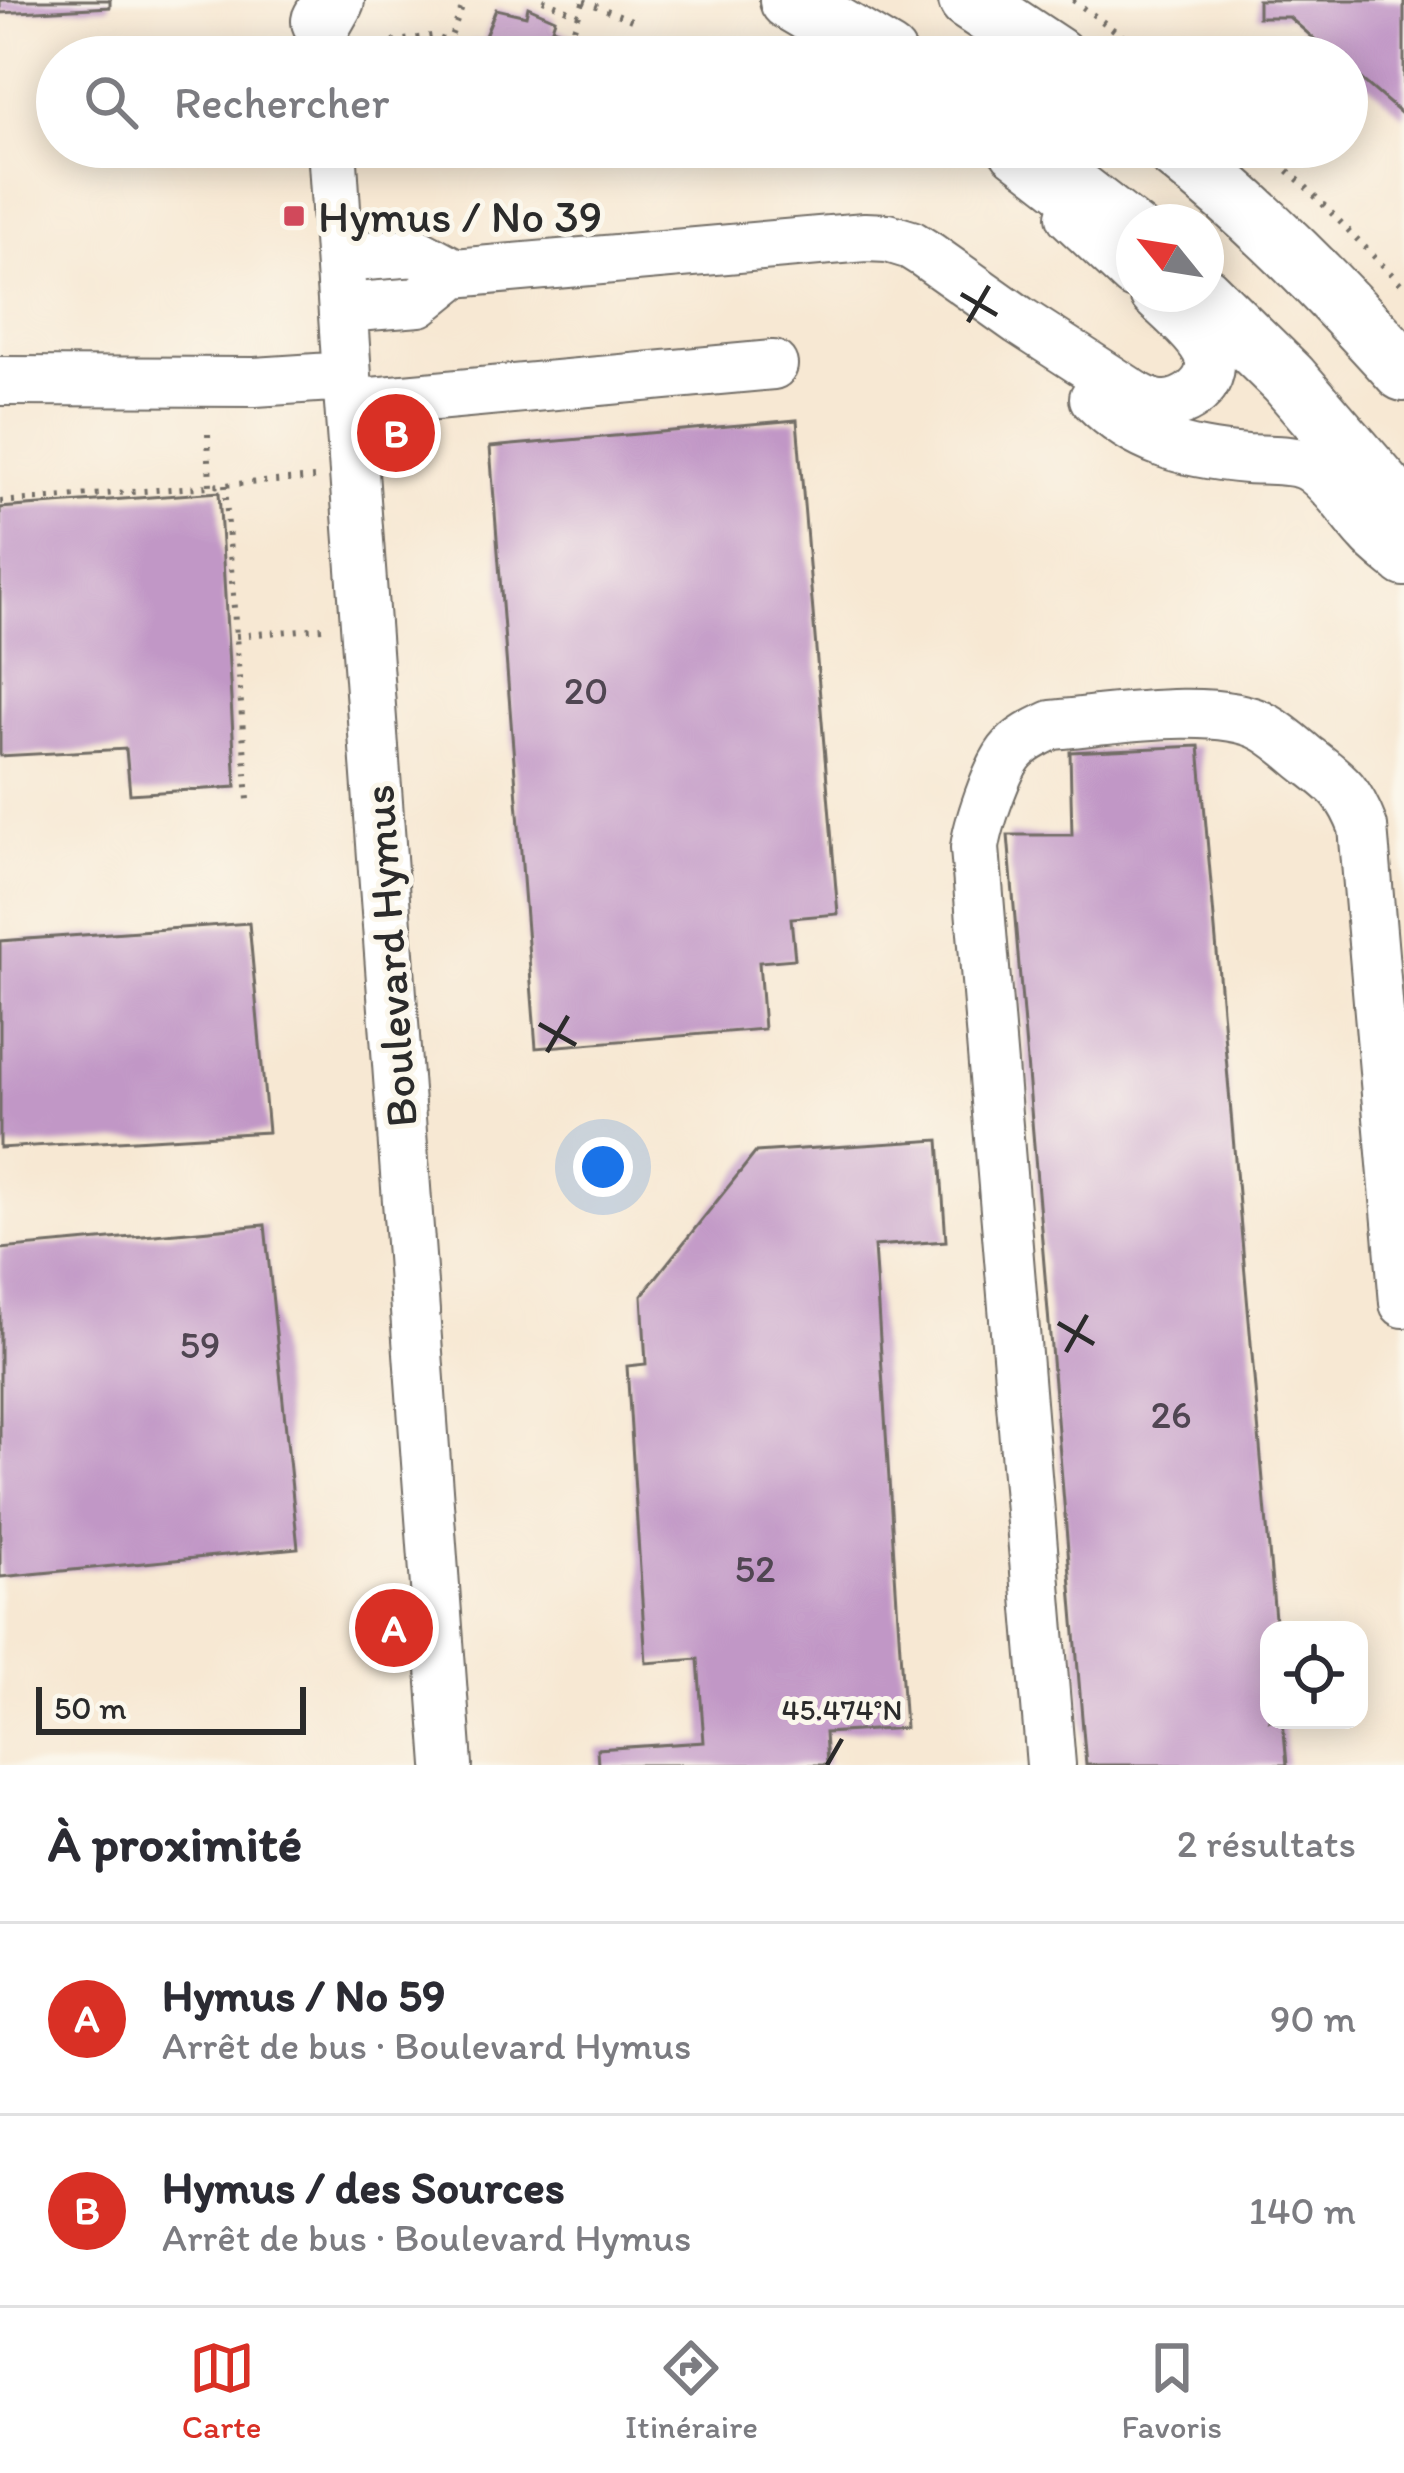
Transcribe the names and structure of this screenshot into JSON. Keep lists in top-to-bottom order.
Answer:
{
  "streets": {
    "street": ["Boulevard Hymus"]
  },
  "places": {
    "transit": ["Hymus / No 39"]
  },
  "house_numbers": [
    "20",
    "59",
    "26",
    "52"
  ],
  "scale_bar": "50 m",
  "north": "top left",
  "page": {
    "search": "Rechercher",
    "pins": ["B", "A"],
    "scale": "50 m",
    "heading": ["À proximité", "2 résultats"],
    "list": [
      {
        "mark": "A",
        "name": "Hymus / No 59",
        "note": "Arrêt de bus · Boulevard Hymus",
        "value": "90 m"
      },
      {
        "mark": "B",
        "name": "Hymus / des Sources",
        "note": "Arrêt de bus · Boulevard Hymus",
        "value": "140 m"
      }
    ],
    "nav": ["Carte", "Itinéraire", "Favoris"]
  },
  "coordinates": ["45.474°N"]
}
